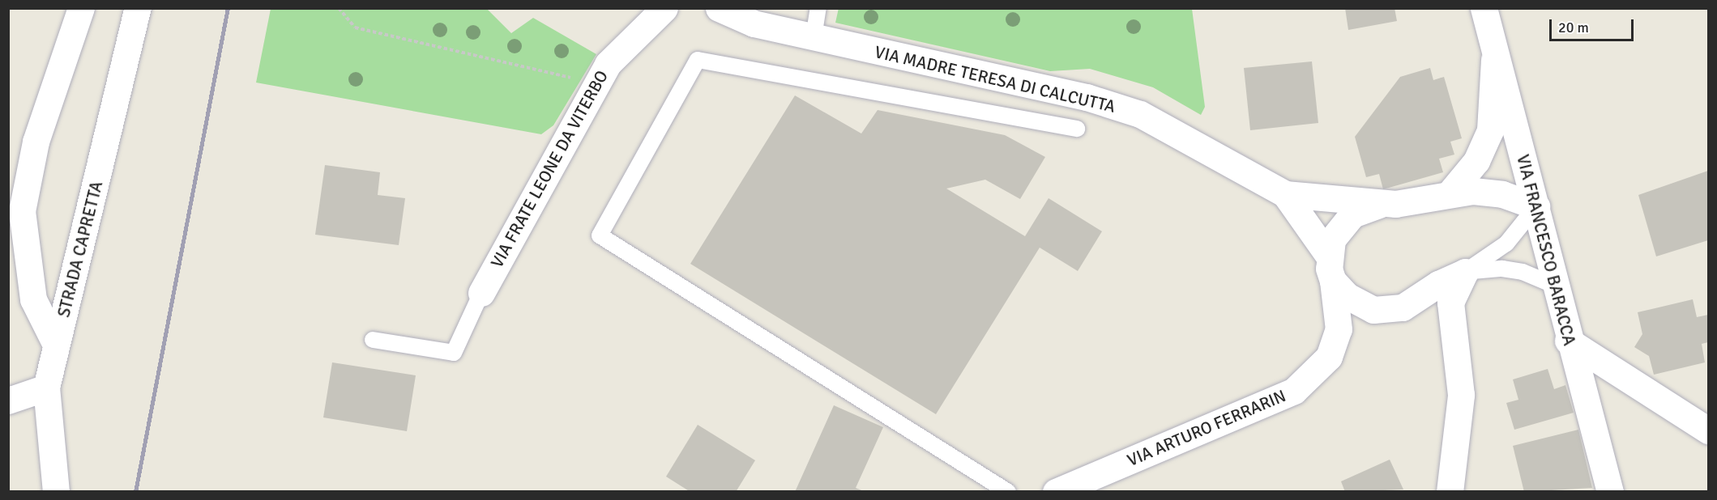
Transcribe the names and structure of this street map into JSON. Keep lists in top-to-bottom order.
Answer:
{
  "streets": {
    "street": [
      "VIA MADRE TERESA DI CALCUTTA",
      "VIA FRATE LEONE DA VITERBO",
      "STRADA CAPRETTA",
      "VIA FRANCESCO BARACCA",
      "VIA ARTURO FERRARIN"
    ]
  },
  "scale_bar": "20 m"
}
